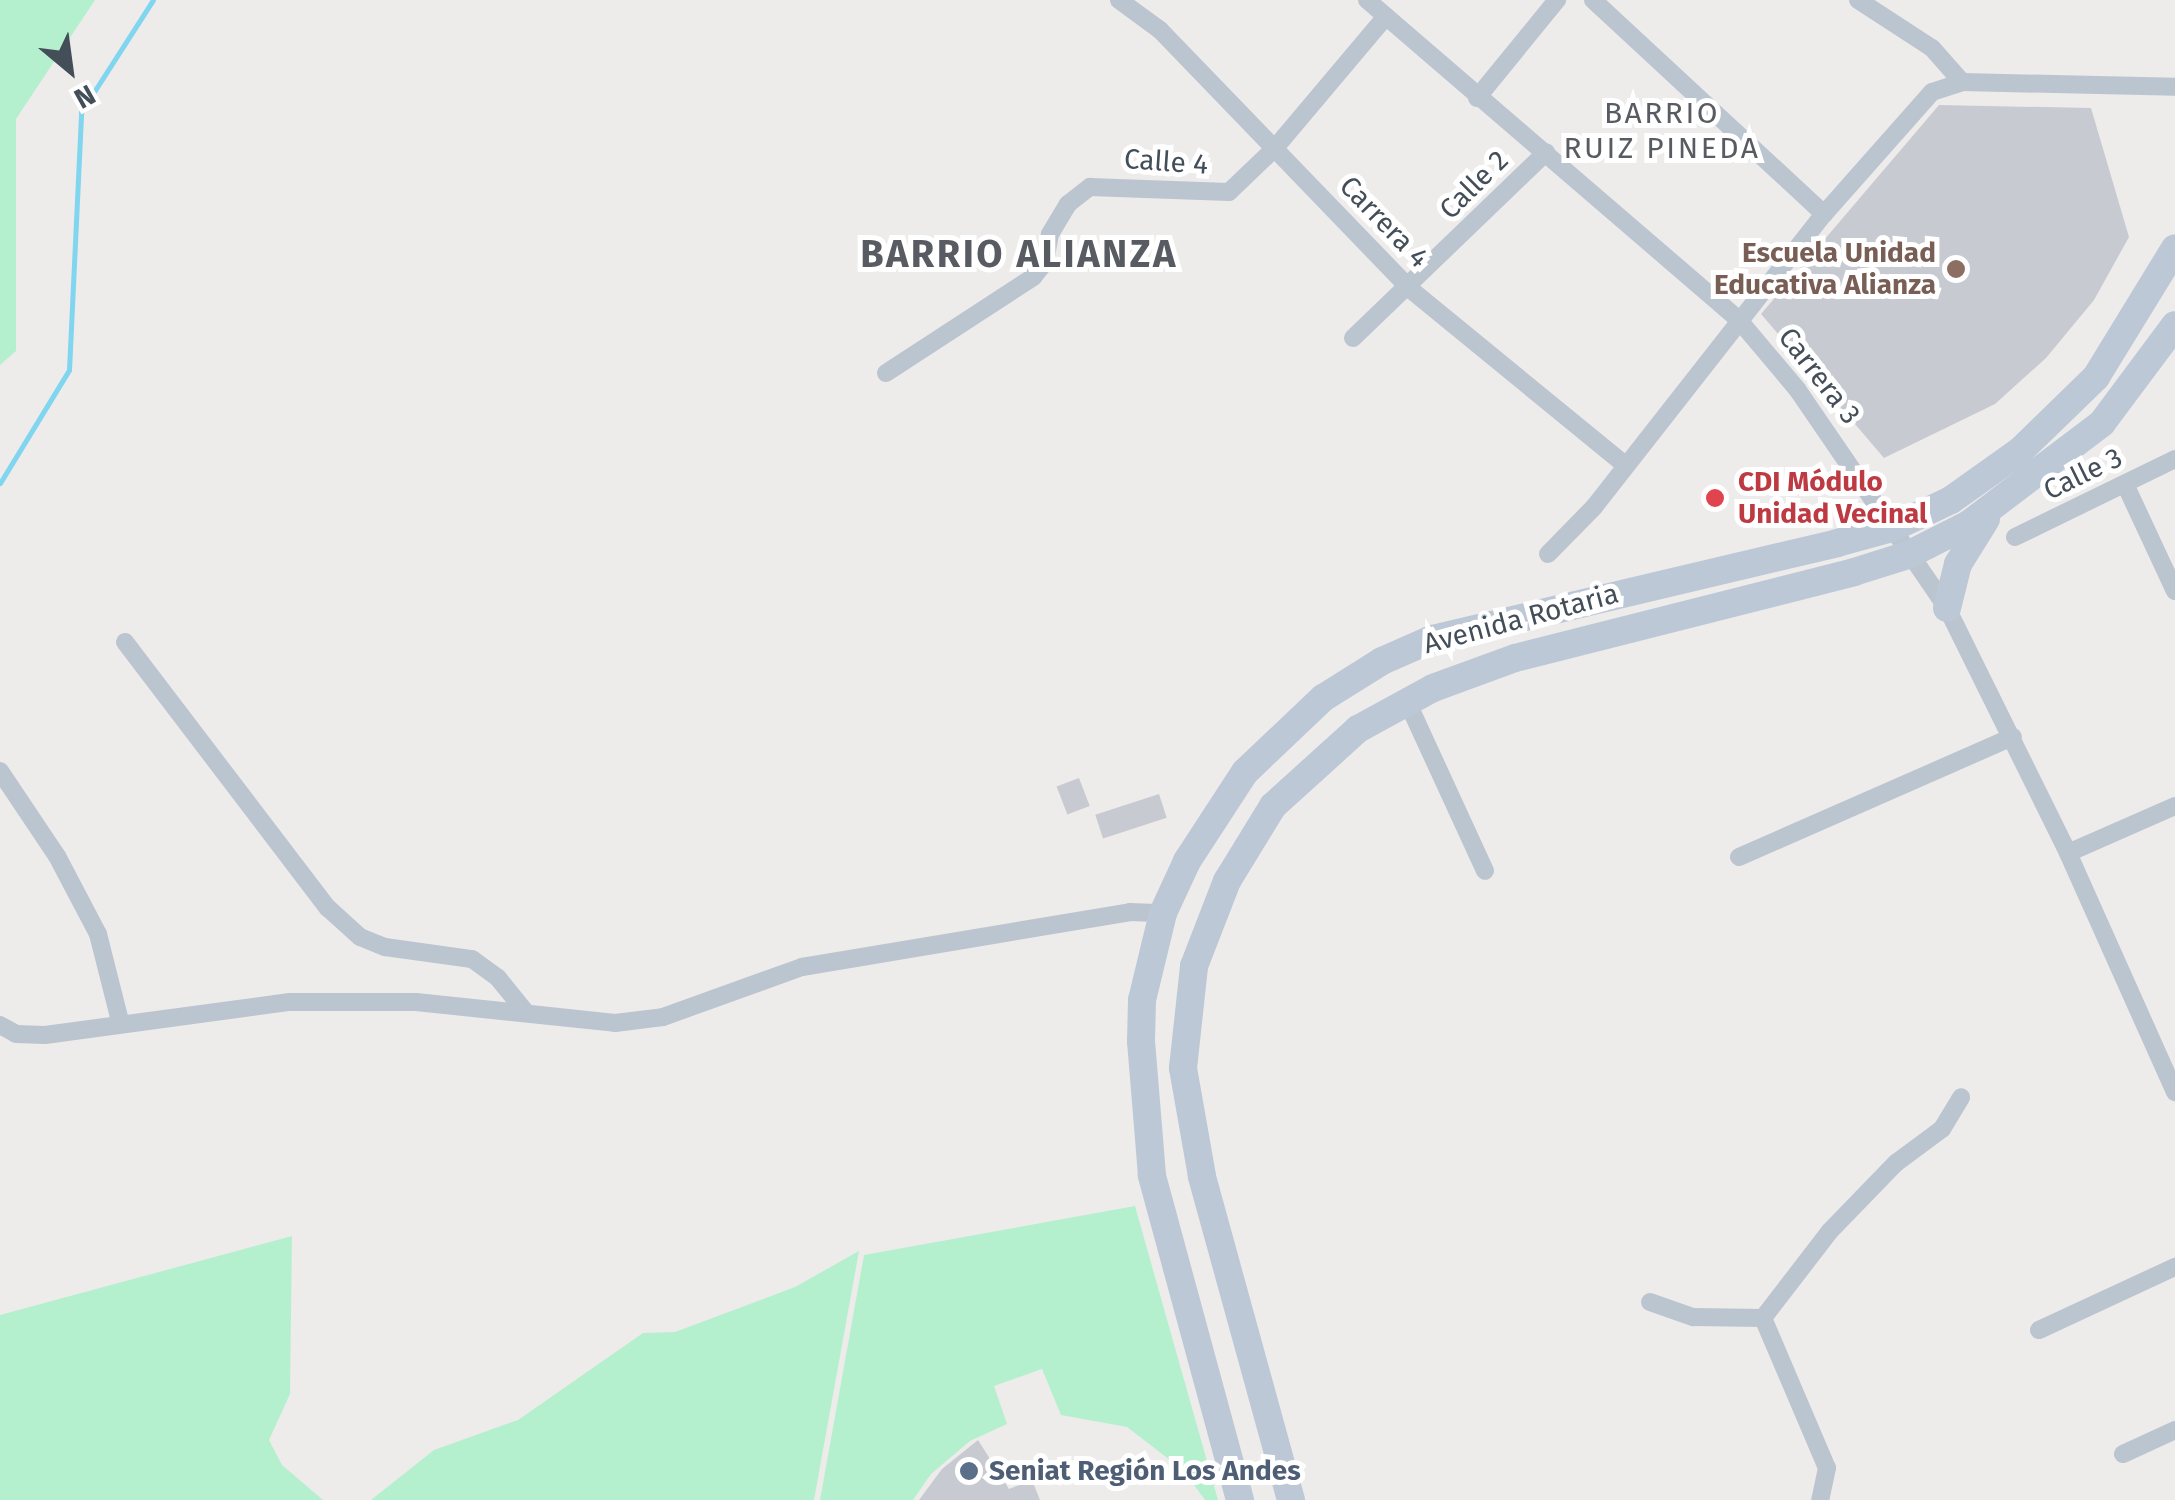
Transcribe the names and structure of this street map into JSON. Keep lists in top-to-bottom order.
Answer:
{
  "streets": {
    "main road": ["Avenida Rotaria"],
    "street": [
      "Calle 4",
      "Calle 2",
      "Carrera 4",
      "Carrera 3",
      "Calle 3"
    ]
  },
  "crossings": [
    ["Calle 4", "Carrera 4"],
    ["Calle 4", "Carrera 3"],
    ["Calle 2", "Carrera 4"],
    ["Calle 2", "Carrera 3"],
    ["Carrera 3", "Avenida Rotaria"]
  ],
  "districts": ["BARRIO RUIZ PINEDA", "BARRIO ALIANZA"],
  "places": ["Escuela Unidad Educativa Alianza", "CDI Módulo Unidad Vecinal", "Seniat Región Los Andes"],
  "north": "bottom right"
}
